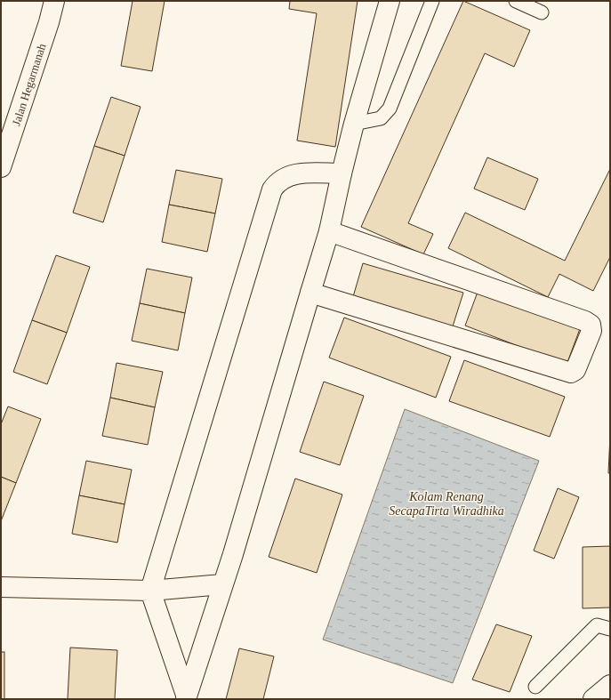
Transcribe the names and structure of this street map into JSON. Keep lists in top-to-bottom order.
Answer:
{
  "streets": {
    "street": ["Jalan Hegarmanah"]
  },
  "water": ["Kolam Renang SecapaTirta Wiradhika"]
}
